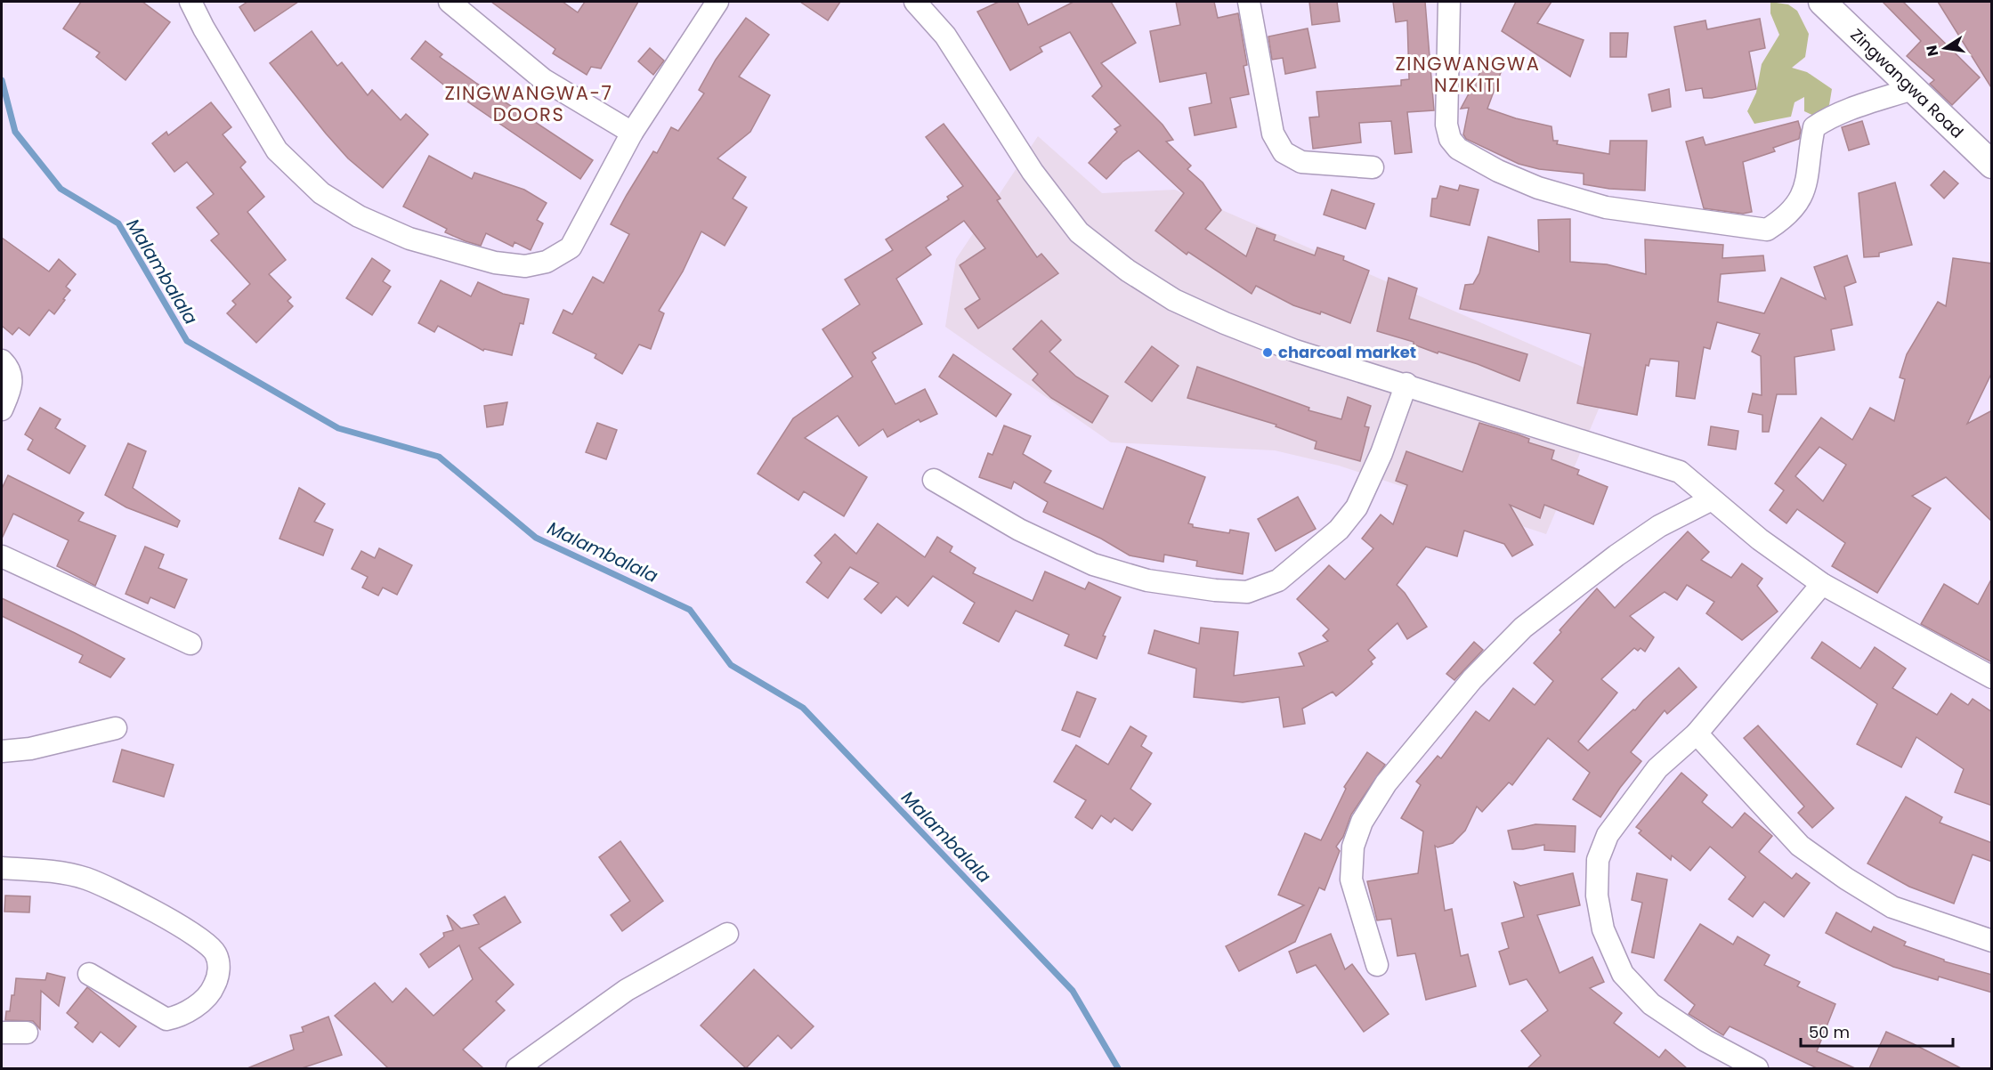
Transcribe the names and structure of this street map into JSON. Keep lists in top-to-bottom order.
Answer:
{
  "streets": {
    "street": ["Zingwangwa Road"]
  },
  "districts": ["ZINGWANGWA NZIKITI", "ZINGWANGWA-7 DOORS"],
  "water": ["Malambalala"],
  "places": ["charcoal market"],
  "scale_bar": "50 m",
  "north": "left"
}
